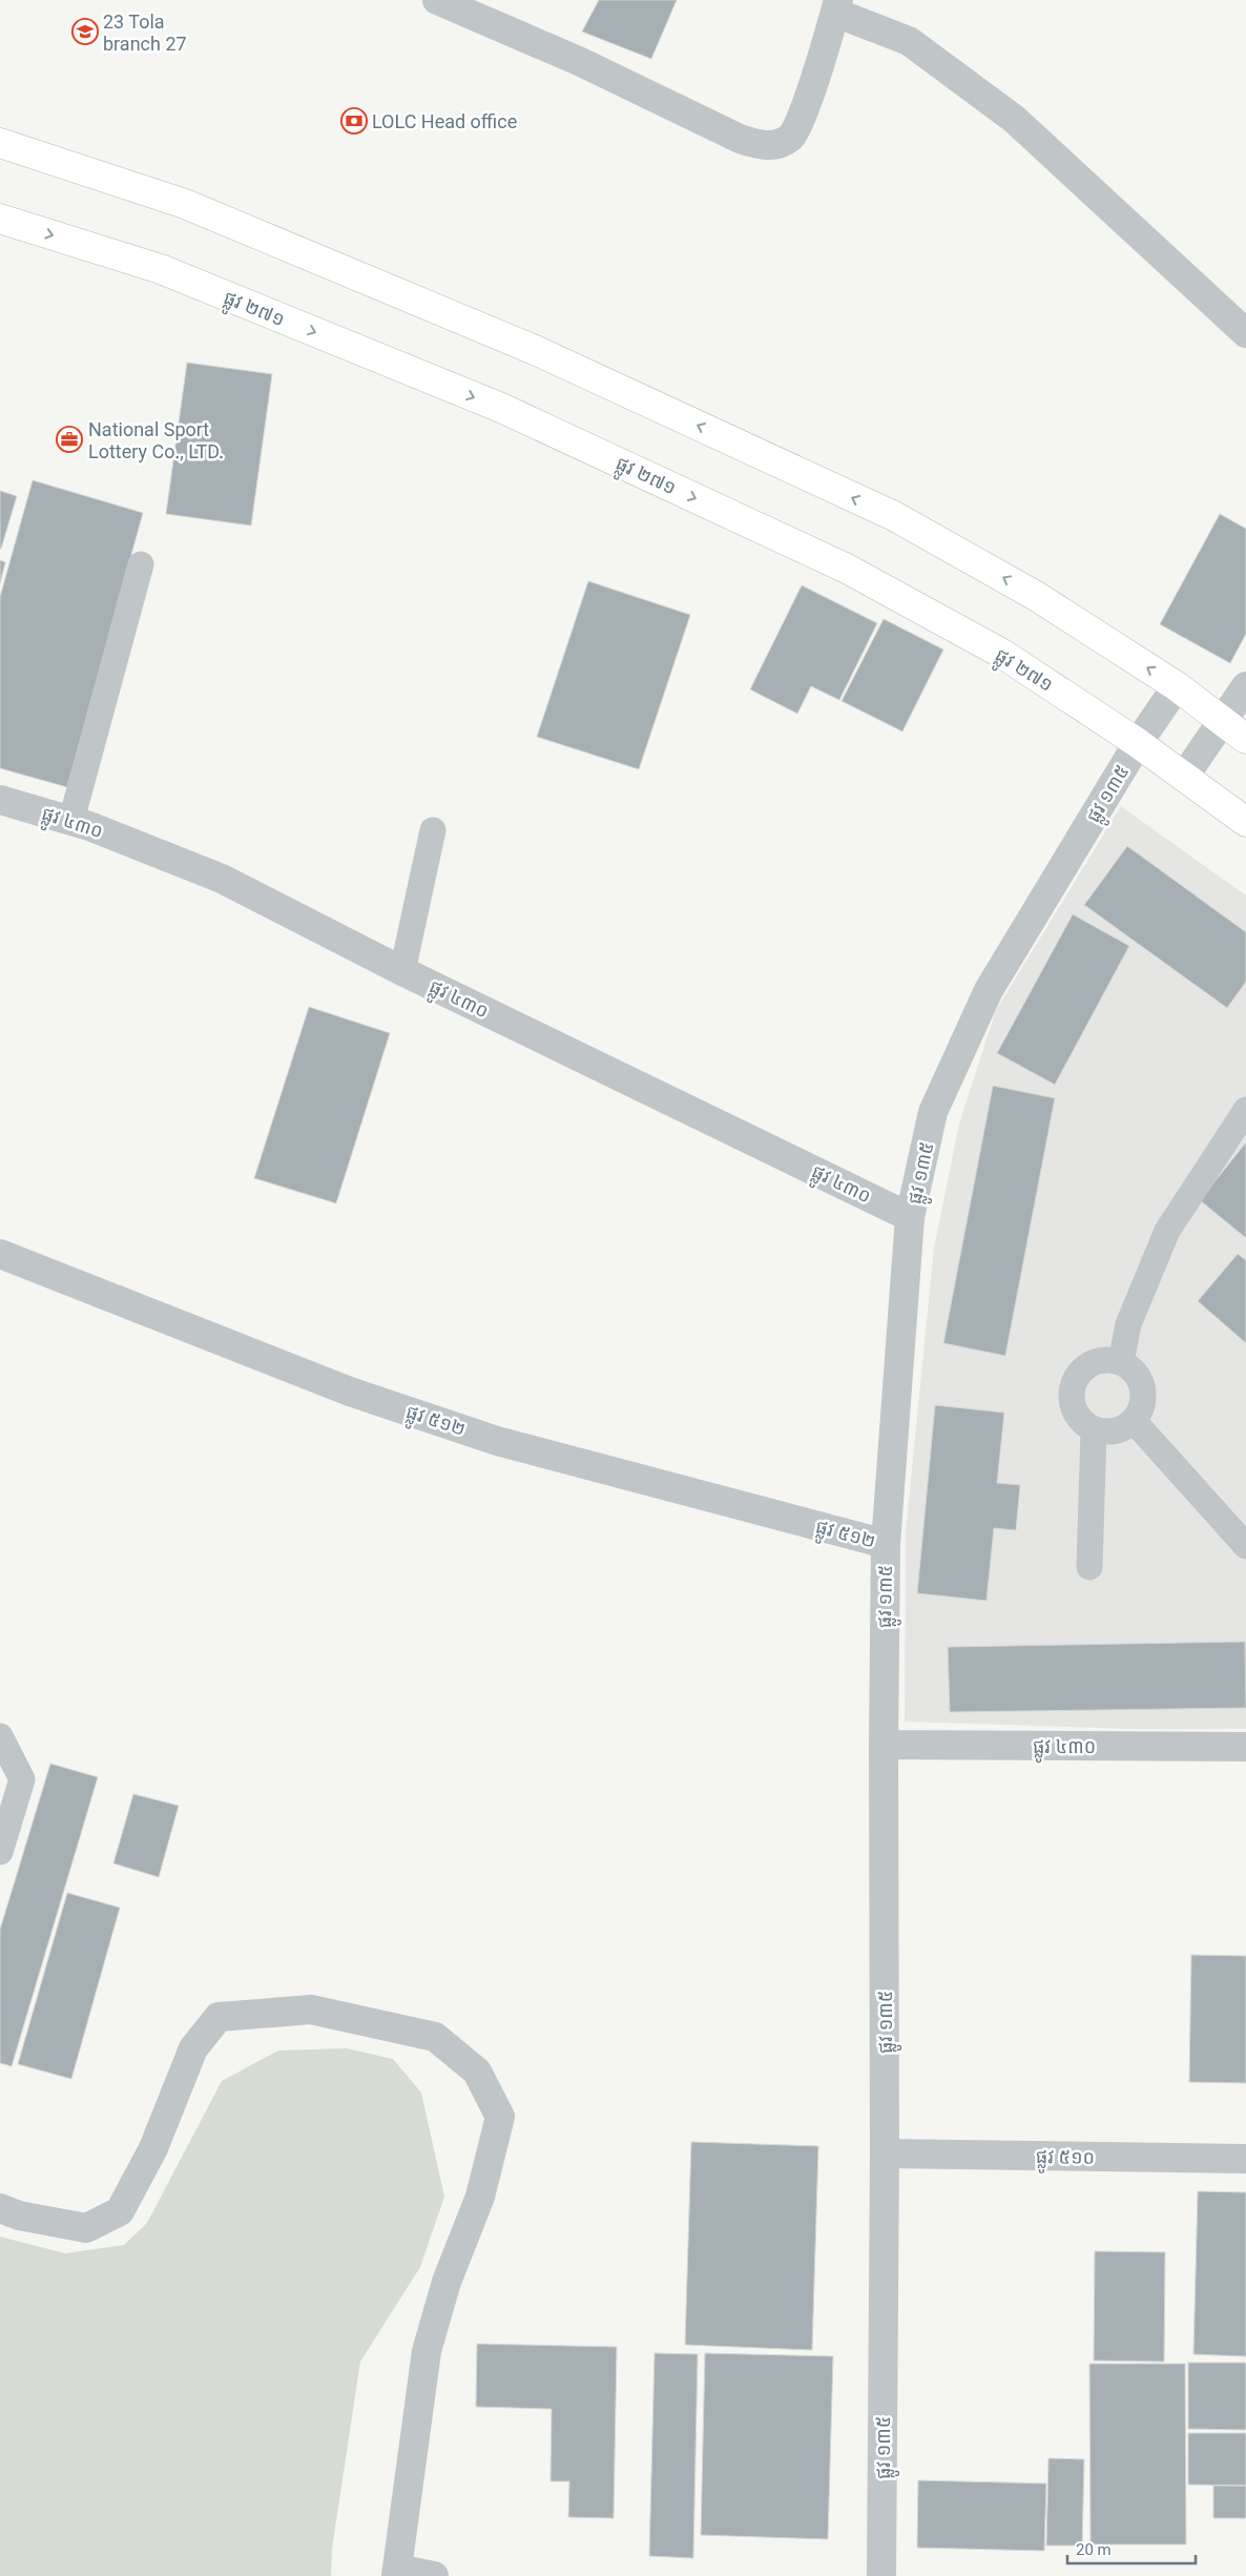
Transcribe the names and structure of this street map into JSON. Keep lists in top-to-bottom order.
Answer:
{
  "streets": {
    "main road": ["ផ្លូវ ២៧១"],
    "street": [
      "ផ្លូវ ១៣៥",
      "ផ្លូវ ៤៣០",
      "ផ្លូវ ៥១២",
      "ផ្លូវ ៥១០"
    ]
  },
  "crossings": [
    ["ផ្លូវ ២៧១", "ផ្លូវ ១៣៥"],
    ["ផ្លូវ ១៣៥", "ផ្លូវ ៤៣០"],
    ["ផ្លូវ ១៣៥", "ផ្លូវ ៥១២"],
    ["ផ្លូវ ១៣៥", "ផ្លូវ ៥១០"]
  ],
  "places": {
    "school or university": ["23 Tola branch 27"],
    "bank": ["LOLC Head office"],
    "office": ["National Sport Lottery Co., LTD."]
  },
  "scale_bar": "20 m"
}
